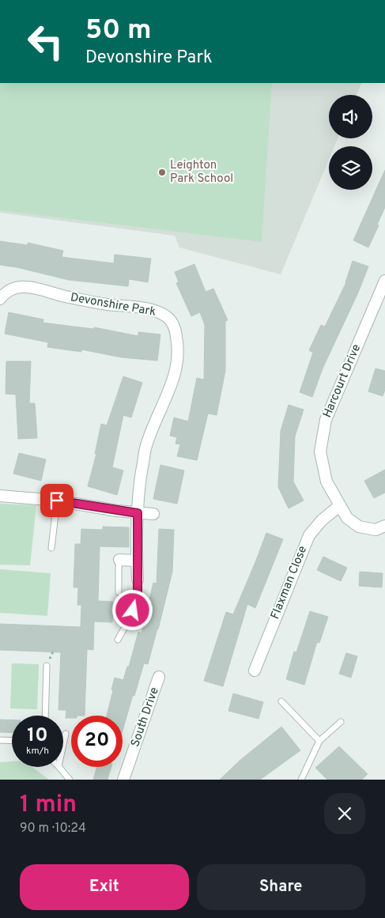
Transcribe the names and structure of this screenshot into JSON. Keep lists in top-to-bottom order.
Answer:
{
  "streets": {
    "street": [
      "Devonshire Park",
      "Harcourt Drive",
      "Flaxman Close",
      "South Drive"
    ]
  },
  "crossings": [
    ["Harcourt Drive", "Flaxman Close"]
  ],
  "places": ["Leighton Park School"],
  "page": {
    "turn": ["50 m", "Devonshire Park"],
    "speed": "10 km/h",
    "limit": "20",
    "heading": ["1 min", "90 m · 10:24"],
    "buttons": ["Exit", "Share"]
  }
}
